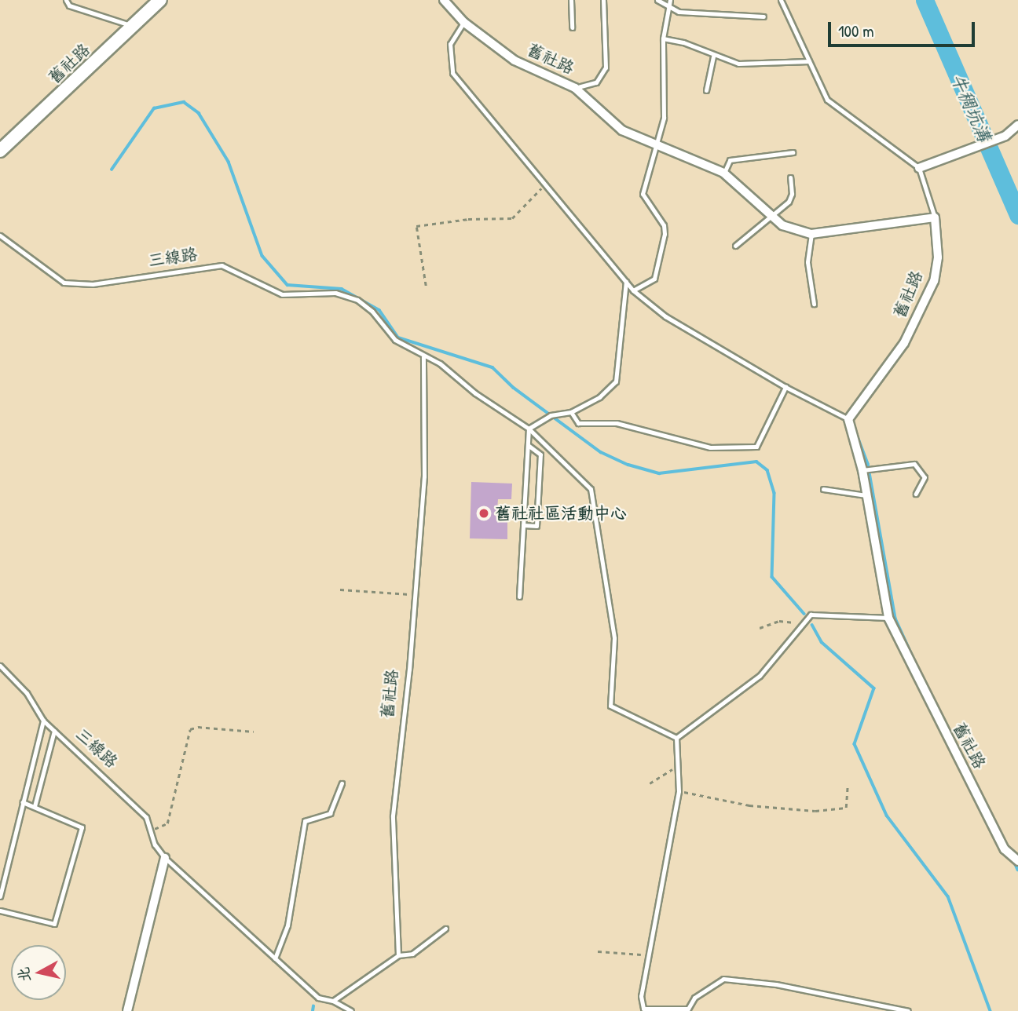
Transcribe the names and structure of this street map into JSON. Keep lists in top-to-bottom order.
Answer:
{
  "streets": {
    "street": ["舊社路"],
    "lane": ["三線路"]
  },
  "crossings": [
    ["舊社路", "三線路"]
  ],
  "water": ["牛稠坑溝"],
  "places": ["舊社社區活動中心"],
  "scale_bar": "100 m",
  "north": "left"
}
